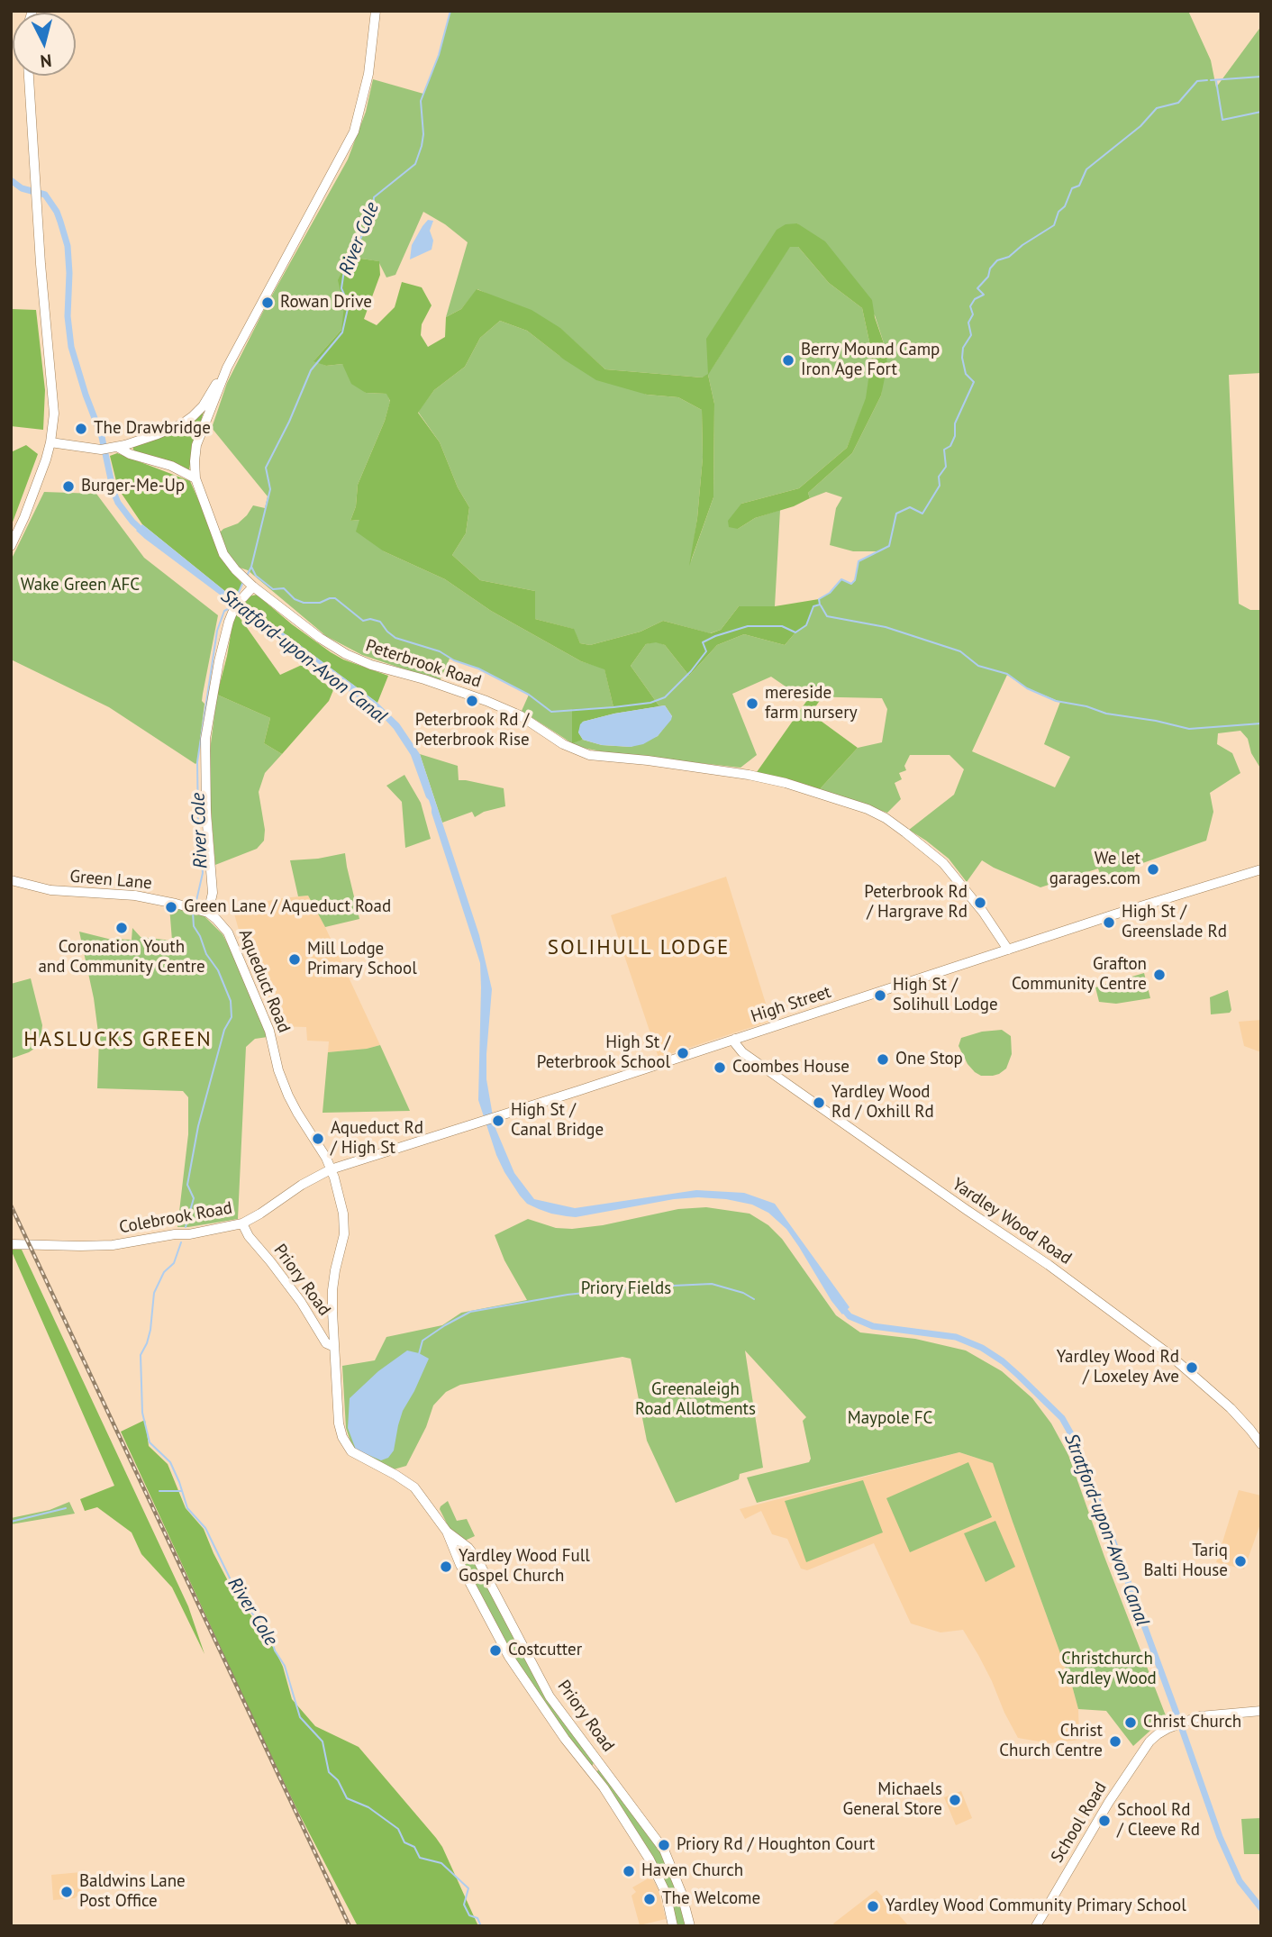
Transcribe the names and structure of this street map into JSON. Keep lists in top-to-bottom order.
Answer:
{
  "streets": {
    "street": [
      "Peterbrook Road",
      "Green Lane",
      "Aqueduct Road",
      "High Street",
      "Colebrook Road",
      "Yardley Wood Road",
      "Priory Road",
      "School Road"
    ]
  },
  "crossings": [
    ["Peterbrook Road", "High Street"],
    ["Green Lane", "Aqueduct Road"],
    ["Aqueduct Road", "High Street"],
    ["Aqueduct Road", "Colebrook Road"],
    ["Aqueduct Road", "Priory Road"],
    ["High Street", "Colebrook Road"],
    ["High Street", "Yardley Wood Road"],
    ["Colebrook Road", "Priory Road"]
  ],
  "districts": ["SOLIHULL LODGE", "HASLUCKS GREEN"],
  "water": ["River Cole", "Stratford-upon-Avon Canal"],
  "parks": [
    "Wake Green AFC",
    "Priory Fields",
    "Greenaleigh Road Allotments",
    "Maypole FC",
    "Christchurch Yardley Wood"
  ],
  "places": [
    "Rowan Drive",
    "Berry Mound Camp Iron Age Fort",
    "The Drawbridge",
    "Burger-Me-Up",
    "Peterbrook Rd / Peterbrook Rise",
    "mereside farm nursery",
    "We let garages.com",
    "Peterbrook Rd / Hargrave Rd",
    "Green Lane / Aqueduct Road",
    "High St / Greenslade Rd",
    "Coronation Youth and Community Centre",
    "Mill Lodge Primary School",
    "Grafton Community Centre",
    "High St / Solihull Lodge",
    "High St / Peterbrook School",
    "One Stop",
    "Coombes House",
    "Yardley Wood Rd / Oxhill Rd",
    "High St / Canal Bridge",
    "Aqueduct Rd / High St",
    "Yardley Wood Rd / Loxeley Ave",
    "Tariq Balti House",
    "Yardley Wood Full Gospel Church",
    "Costcutter",
    "Christ Church",
    "Christ Church Centre",
    "Michaels General Store",
    "School Rd / Cleeve Rd",
    "Priory Rd / Houghton Court",
    "Haven Church",
    "Baldwins Lane Post Office",
    "The Welcome",
    "Yardley Wood Community Primary School"
  ],
  "north": "bottom"
}
